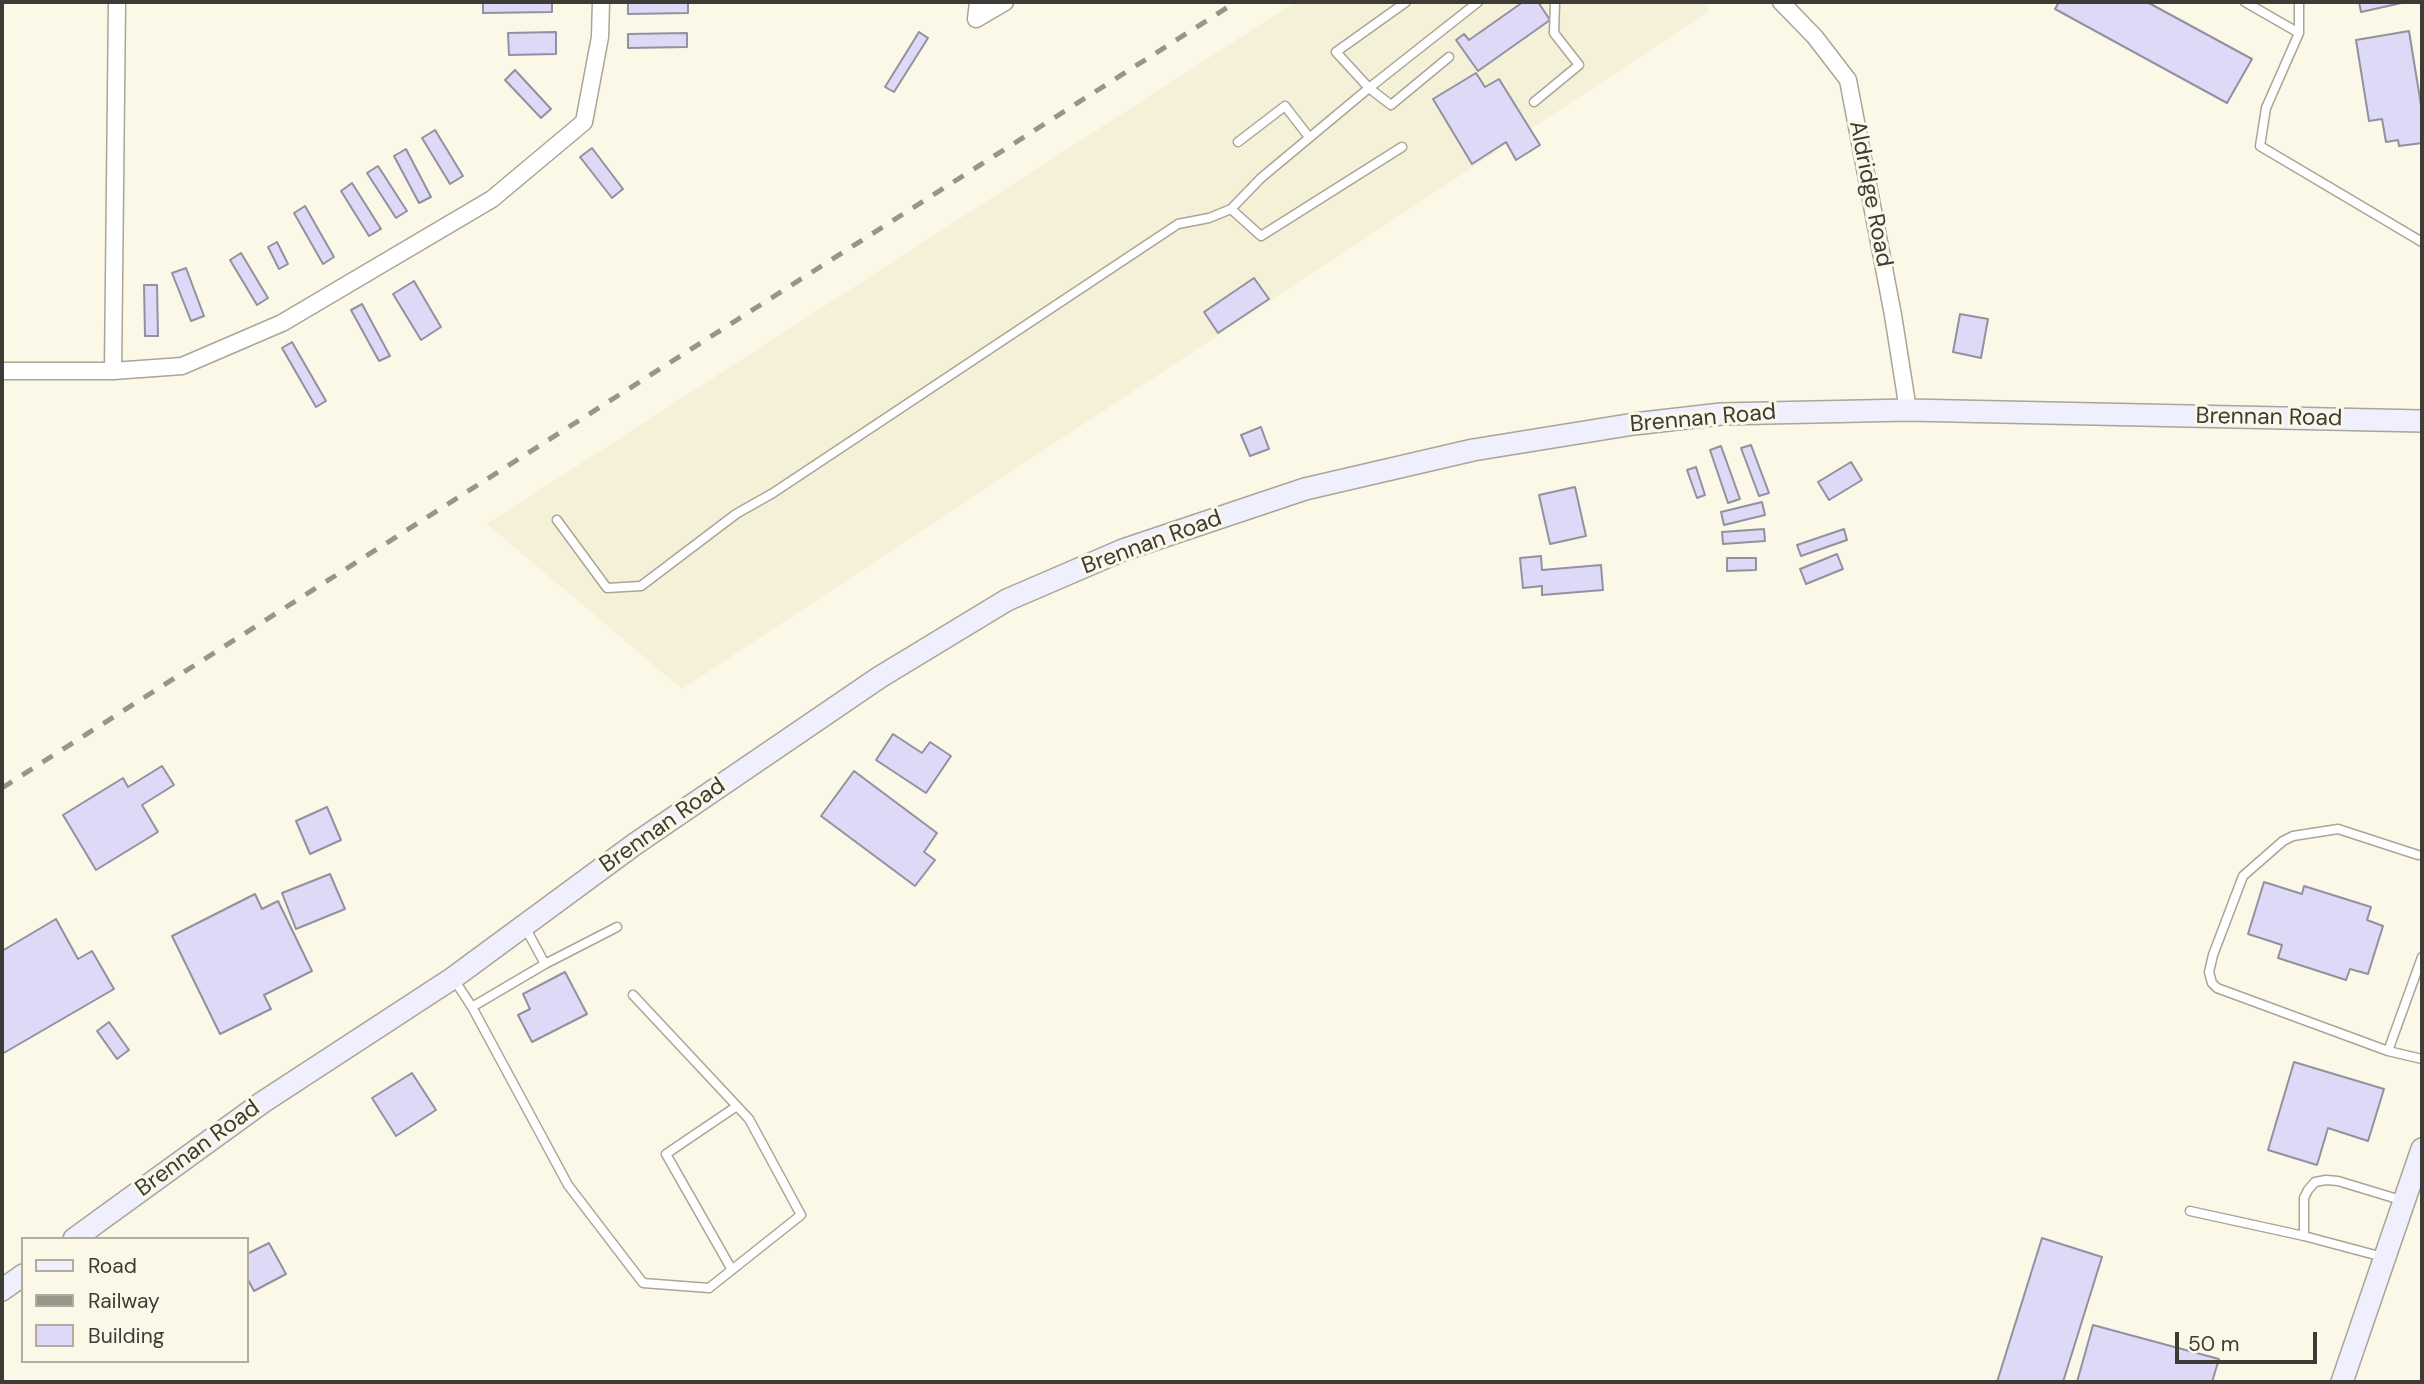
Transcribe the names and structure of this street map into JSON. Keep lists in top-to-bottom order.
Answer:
{
  "streets": {
    "street": ["Aldridge Road", "Brennan Road"]
  },
  "crossings": [
    ["Aldridge Road", "Brennan Road"]
  ],
  "legend": ["Road", "Railway", "Building"],
  "scale_bar": "50 m"
}
